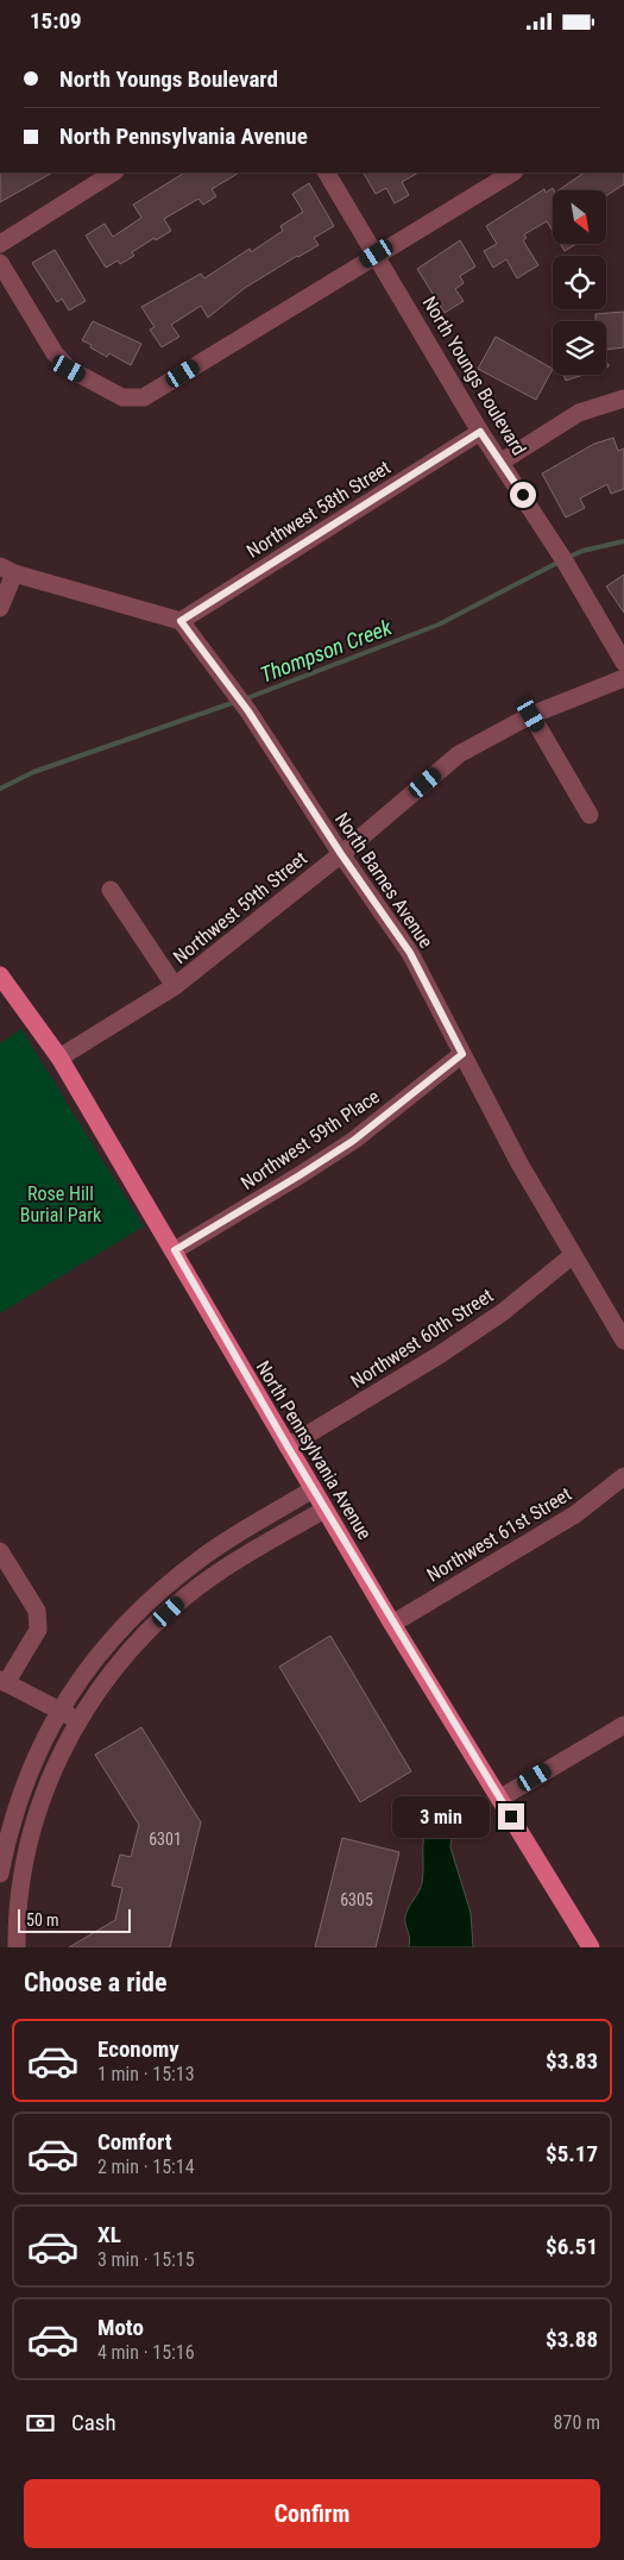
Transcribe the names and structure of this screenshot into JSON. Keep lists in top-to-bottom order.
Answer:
{
  "streets": {
    "main road": ["North Pennsylvania Avenue"],
    "street": [
      "North Youngs Boulevard",
      "Northwest 58th Street",
      "North Barnes Avenue",
      "Northwest 59th Street",
      "Northwest 59th Place",
      "Northwest 60th Street",
      "Northwest 61st Street"
    ]
  },
  "crossings": [
    ["North Youngs Boulevard", "Northwest 58th Street"],
    ["Northwest 58th Street", "North Barnes Avenue"],
    ["North Barnes Avenue", "Northwest 59th Street"],
    ["North Barnes Avenue", "Northwest 59th Place"],
    ["North Barnes Avenue", "Northwest 60th Street"],
    ["Northwest 59th Street", "North Pennsylvania Avenue"],
    ["Northwest 59th Place", "North Pennsylvania Avenue"],
    ["Northwest 60th Street", "North Pennsylvania Avenue"],
    ["North Pennsylvania Avenue", "Northwest 61st Street"]
  ],
  "water": ["Thompson Creek"],
  "parks": ["Rose Hill Burial Park"],
  "house_numbers": ["6301", "6305"],
  "scale_bar": "50 m",
  "north": "bottom right",
  "page": {
    "status": "15:09",
    "banner": ["North Youngs Boulevard", "North Pennsylvania Avenue"],
    "bubble": "3 min",
    "scale": "50 m",
    "heading": "Choose a ride",
    "list": [
      {
        "name": "Economy",
        "note": "1 min · 15:13",
        "value": "$3.83"
      },
      {
        "name": "Comfort",
        "note": "2 min · 15:14",
        "value": "$5.17"
      },
      {
        "name": "XL",
        "note": "3 min · 15:15",
        "value": "$6.51"
      },
      {
        "name": "Moto",
        "note": "4 min · 15:16",
        "value": "$3.88"
      }
    ],
    "pay": ["Cash", "870 m"],
    "buttons": "Confirm"
  }
}
